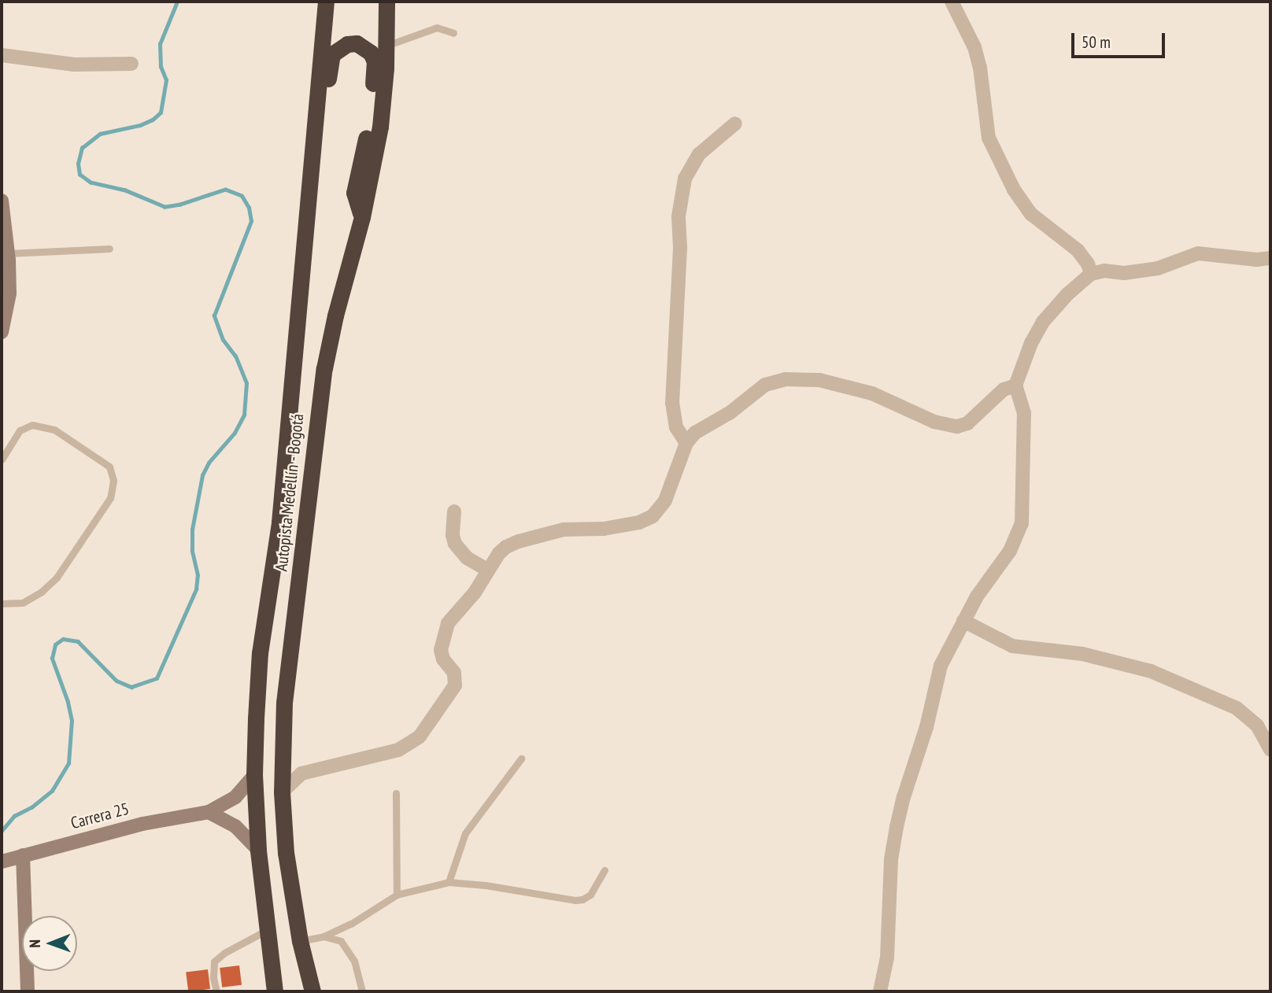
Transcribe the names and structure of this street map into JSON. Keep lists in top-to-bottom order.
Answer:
{
  "streets": {
    "highway": ["Autopista Medellín - Bogotá"],
    "main road": ["Carrera 25"]
  },
  "crossings": [
    ["Autopista Medellín - Bogotá", "Carrera 25"]
  ],
  "scale_bar": "50 m",
  "north": "left"
}
